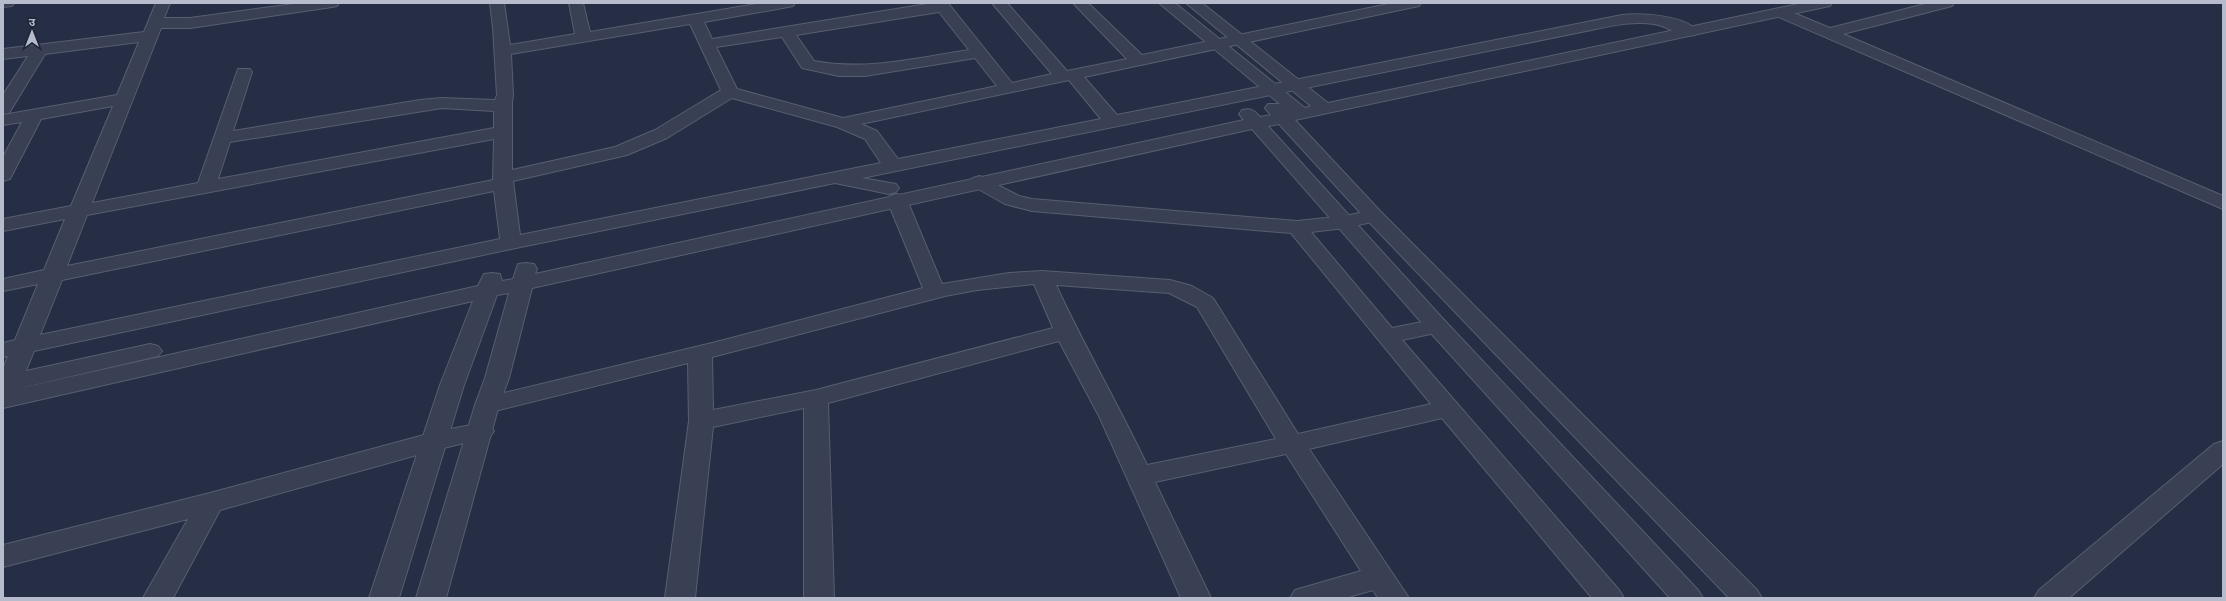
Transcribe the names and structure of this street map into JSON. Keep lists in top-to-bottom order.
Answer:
{
  "north": "top"
}
